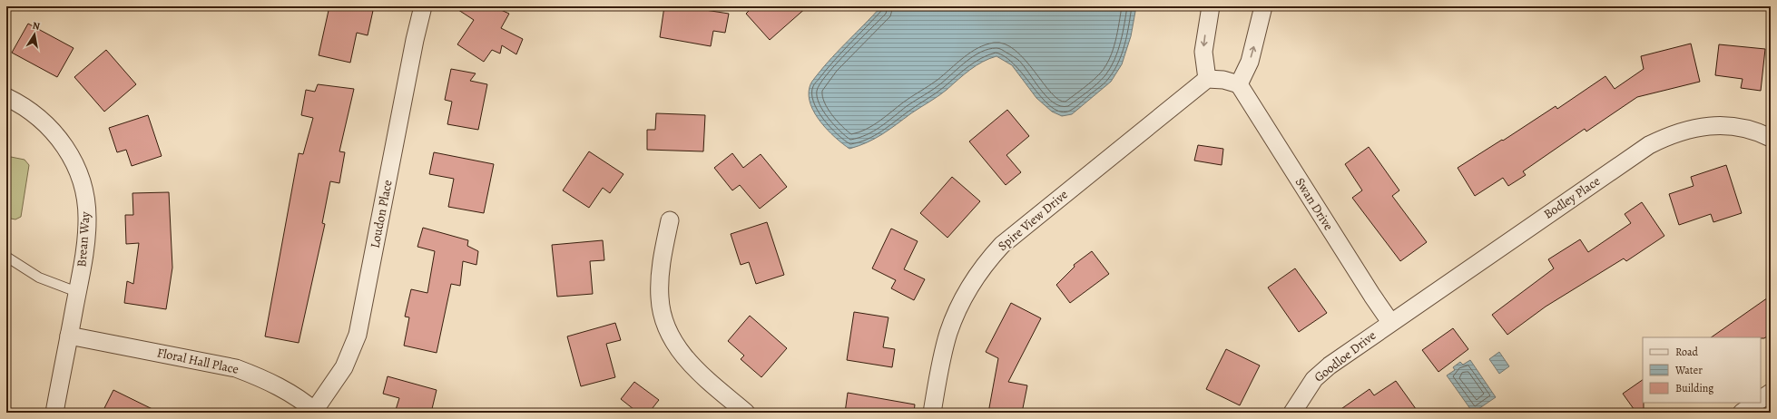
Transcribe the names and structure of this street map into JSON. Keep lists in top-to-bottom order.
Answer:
{
  "streets": {
    "street": [
      "Bodley Place",
      "Swan Drive",
      "Loudon Place",
      "Spire View Drive",
      "Brean Way",
      "Goodloe Drive",
      "Floral Hall Place"
    ]
  },
  "crossings": [
    ["Bodley Place", "Swan Drive"],
    ["Bodley Place", "Goodloe Drive"],
    ["Swan Drive", "Goodloe Drive"],
    ["Loudon Place", "Floral Hall Place"],
    ["Brean Way", "Floral Hall Place"]
  ],
  "legend": ["Road", "Water", "Building"],
  "north": "top"
}
